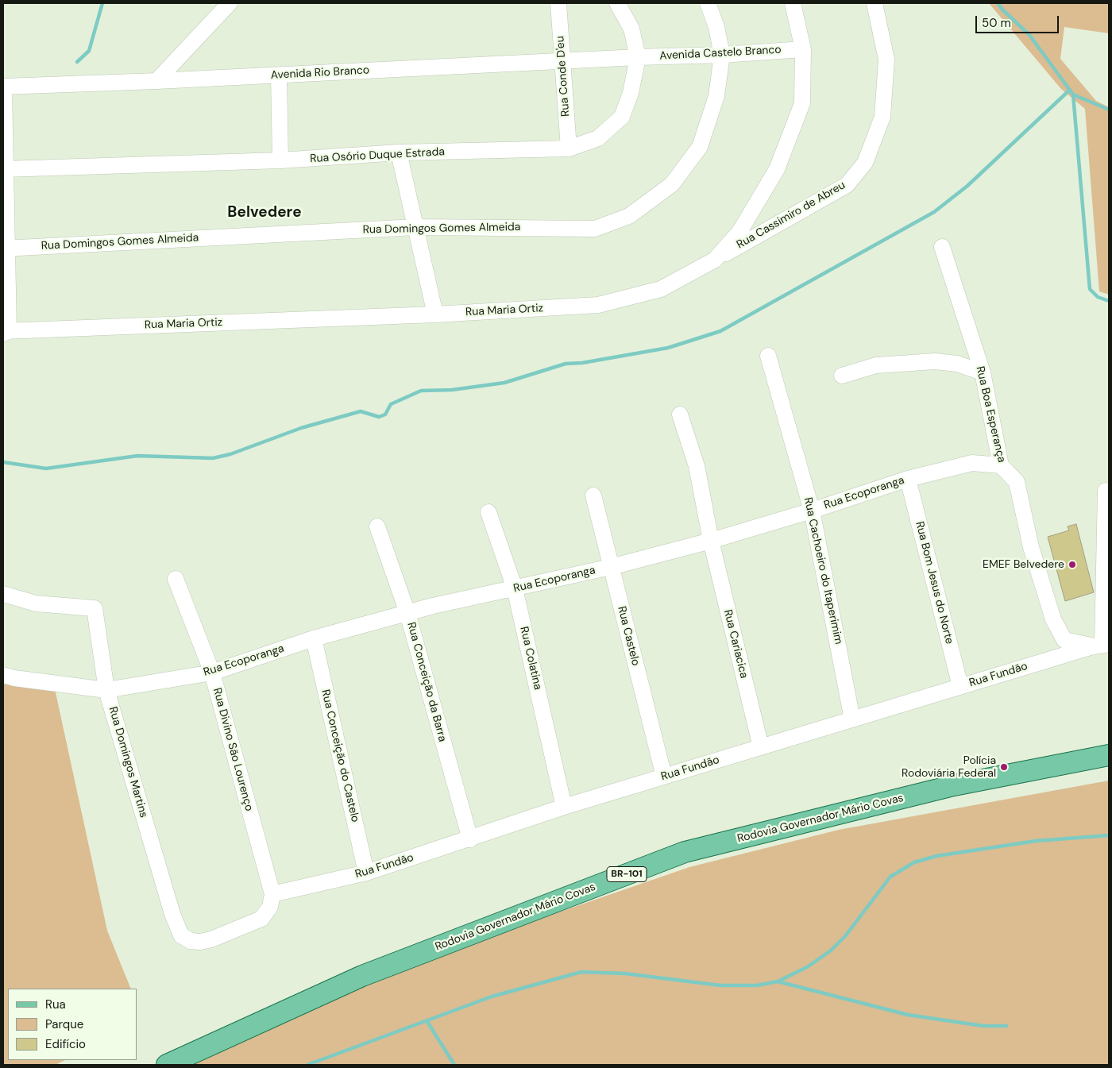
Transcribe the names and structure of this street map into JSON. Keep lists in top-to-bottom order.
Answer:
{
  "streets": {
    "main road": ["Rodovia Governador Mário Covas", "BR-101"],
    "street": [
      "Avenida Castelo Branco",
      "Avenida Rio Branco",
      "Rua Conde D'eu",
      "Rua Osório Duque Estrada",
      "Rua Cassimiro de Abreu",
      "Rua Domingos Gomes Almeida",
      "Rua Maria Ortiz",
      "Rua Boa Esperança",
      "Rua Ecoporanga",
      "Rua Cachoeiro do Itaperimim",
      "Rua Bom Jesus do Norte",
      "Rua Castelo",
      "Rua Cariacica",
      "Rua Colatina",
      "Rua Fundão",
      "Rua Conceição da Barra",
      "Rua Divino São Lourenço",
      "Rua Conceição do Castelo",
      "Rua Domingos Martins"
    ]
  },
  "crossings": [
    ["Avenida Castelo Branco", "Avenida Rio Branco"],
    ["Avenida Castelo Branco", "Rua Osório Duque Estrada"],
    ["Avenida Castelo Branco", "Rua Domingos Gomes Almeida"],
    ["Avenida Castelo Branco", "Rua Maria Ortiz"],
    ["Avenida Rio Branco", "Rua Conde D'eu"],
    ["Avenida Rio Branco", "Rua Osório Duque Estrada"],
    ["Rua Conde D'eu", "Rua Osório Duque Estrada"],
    ["Rua Cassimiro de Abreu", "Rua Maria Ortiz"],
    ["Rua Boa Esperança", "Rua Ecoporanga"],
    ["Rua Boa Esperança", "Rua Fundão"],
    ["Rua Ecoporanga", "Rua Cachoeiro do Itaperimim"],
    ["Rua Ecoporanga", "Rua Bom Jesus do Norte"],
    ["Rua Ecoporanga", "Rua Castelo"],
    ["Rua Ecoporanga", "Rua Cariacica"],
    ["Rua Ecoporanga", "Rua Colatina"],
    ["Rua Ecoporanga", "Rua Conceição da Barra"],
    ["Rua Ecoporanga", "Rua Divino São Lourenço"],
    ["Rua Ecoporanga", "Rua Conceição do Castelo"],
    ["Rua Ecoporanga", "Rua Domingos Martins"],
    ["Rua Cachoeiro do Itaperimim", "Rua Fundão"],
    ["Rua Bom Jesus do Norte", "Rua Fundão"],
    ["Rua Castelo", "Rua Fundão"],
    ["Rua Cariacica", "Rua Fundão"],
    ["Rua Colatina", "Rua Fundão"],
    ["Rua Fundão", "Rua Conceição da Barra"],
    ["Rua Fundão", "Rua Divino São Lourenço"],
    ["Rua Fundão", "Rua Conceição do Castelo"],
    ["Rua Fundão", "Rua Domingos Martins"],
    ["Rua Divino São Lourenço", "Rua Domingos Martins"]
  ],
  "districts": ["Belvedere"],
  "places": ["EMEF Belvedere", "Polícia Rodoviária Federal"],
  "legend": ["Rua", "Parque", "Edifício"],
  "scale_bar": "50 m"
}
